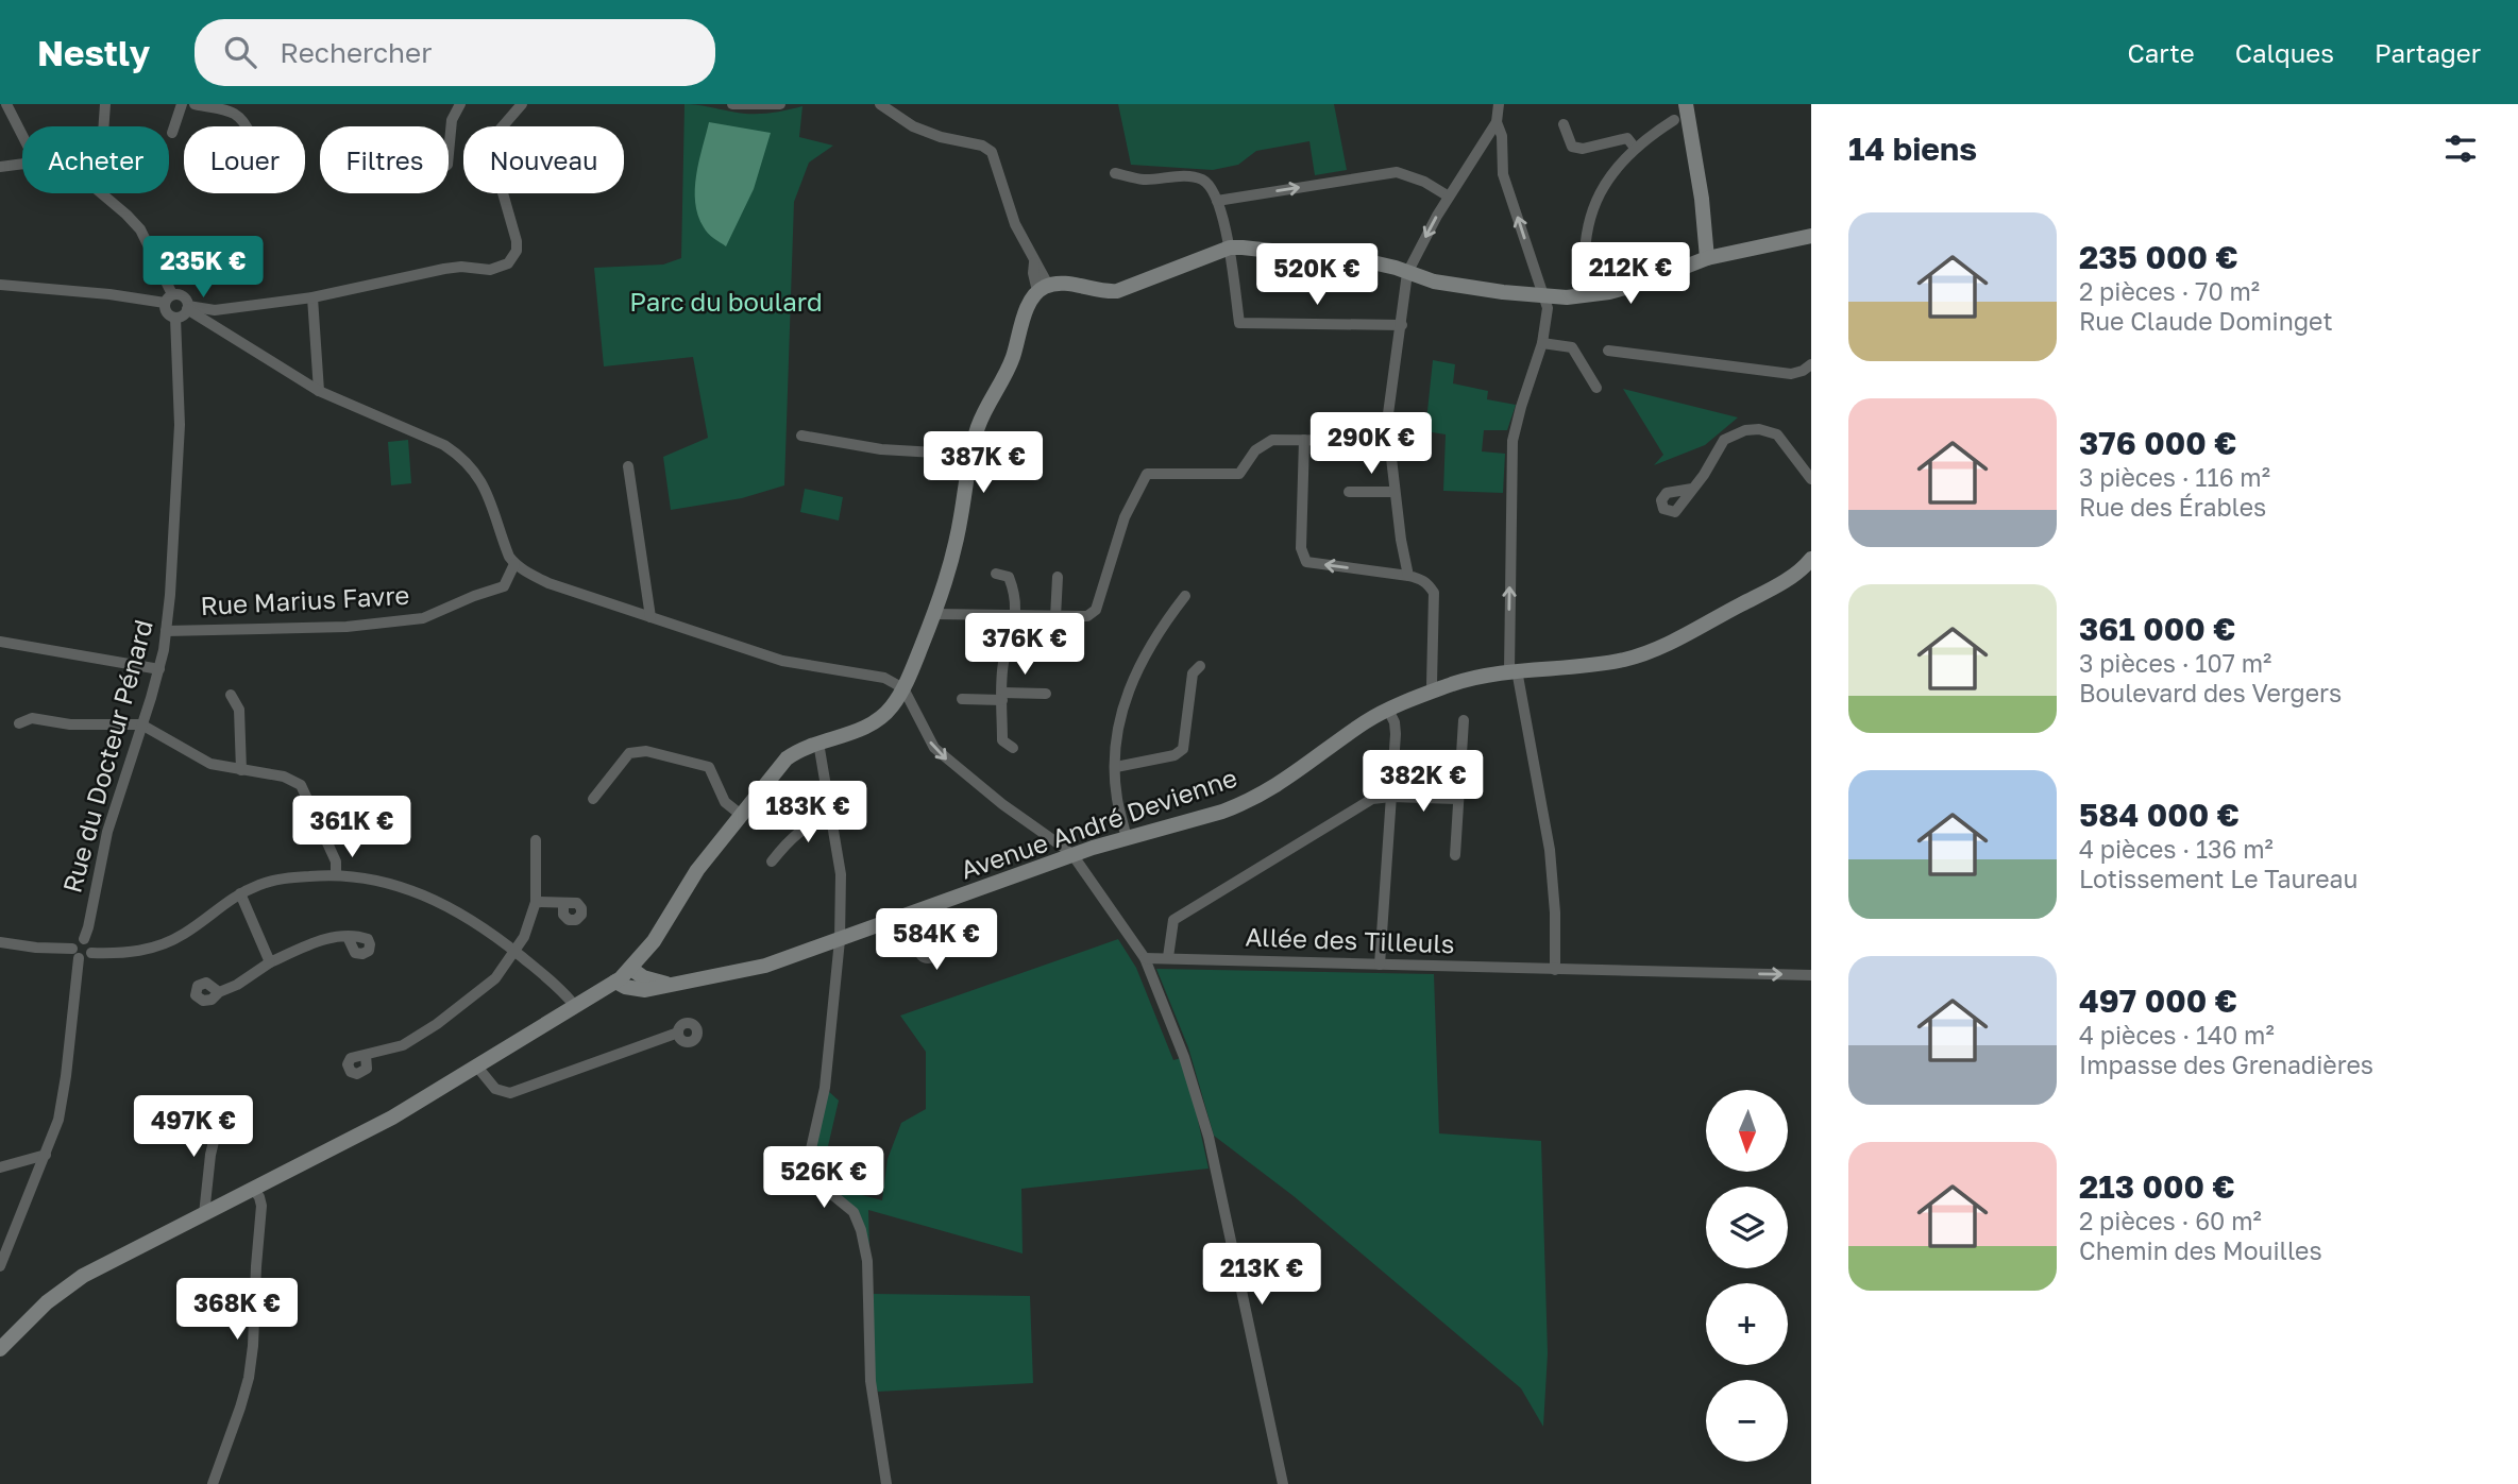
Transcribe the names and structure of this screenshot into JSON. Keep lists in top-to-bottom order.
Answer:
{
  "streets": {
    "main road": ["Avenue André Devienne"],
    "street": ["Rue Marius Favre", "Rue du Docteur Pénard", "Allée des Tilleuls"]
  },
  "crossings": [
    ["Rue Marius Favre", "Rue du Docteur Pénard"]
  ],
  "one_way": ["Allée des Tilleuls"],
  "parks": ["Parc du boulard"],
  "north": "bottom",
  "page": {
    "header": "Nestly",
    "search": "Rechercher",
    "nav": ["Carte", "Calques", "Partager"],
    "heading": "14 biens",
    "chip": [
      "Acheter",
      "Louer",
      "Filtres",
      "Nouveau"
    ],
    "list": [
      {
        "name": "235 000 €",
        "note": "2 pièces · 70 m² · Rue Claude Dominget"
      },
      {
        "name": "376 000 €",
        "note": "3 pièces · 116 m² · Rue des Érables"
      },
      {
        "name": "361 000 €",
        "note": "3 pièces · 107 m² · Boulevard des Vergers"
      },
      {
        "name": "584 000 €",
        "note": "4 pièces · 136 m² · Lotissement Le Taureau"
      },
      {
        "name": "497 000 €",
        "note": "4 pièces · 140 m² · Impasse des Grenadières"
      },
      {
        "name": "213 000 €",
        "note": "2 pièces · 60 m² · Chemin des Mouilles"
      }
    ],
    "price": [
      "235K €",
      "212K €",
      "520K €",
      "290K €",
      "387K €",
      "376K €",
      "382K €",
      "183K €",
      "361K €",
      "584K €",
      "497K €",
      "526K €",
      "213K €",
      "368K €"
    ],
    "map_buttons": ["+", "−"]
  }
}
